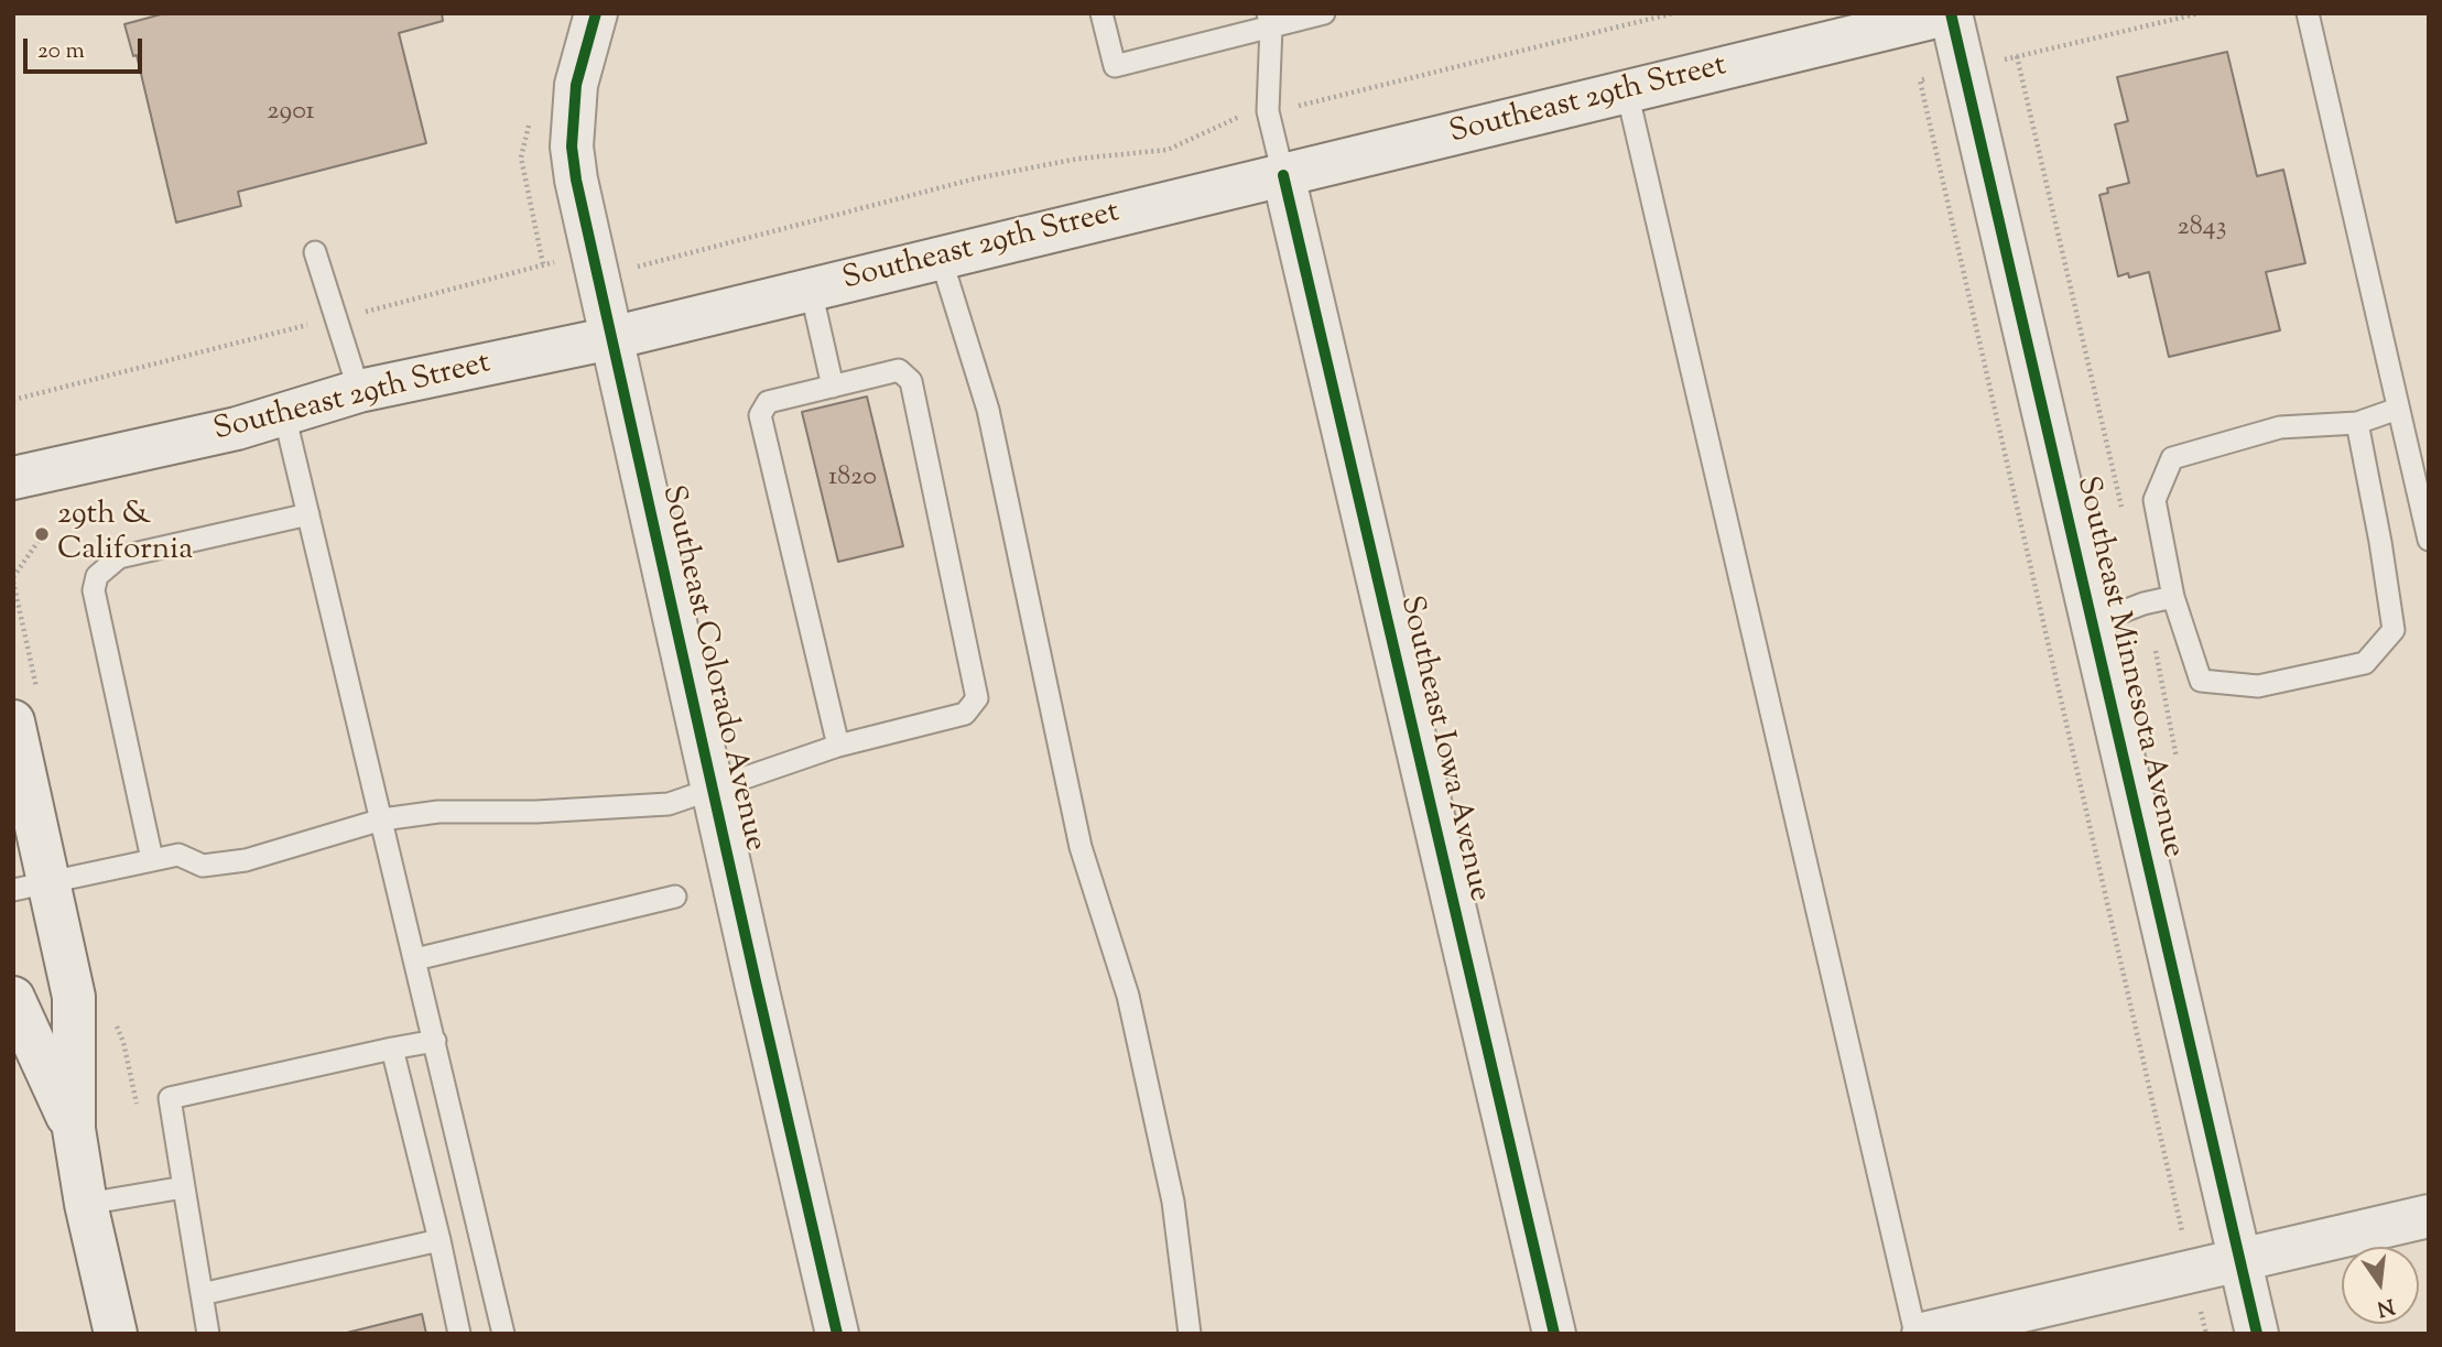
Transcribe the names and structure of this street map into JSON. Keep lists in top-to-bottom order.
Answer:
{
  "streets": {
    "street": [
      "Southeast 29th Street",
      "Southeast Minnesota Avenue",
      "Southeast Colorado Avenue",
      "Southeast Iowa Avenue"
    ]
  },
  "crossings": [
    ["Southeast 29th Street", "Southeast Minnesota Avenue"],
    ["Southeast 29th Street", "Southeast Colorado Avenue"],
    ["Southeast 29th Street", "Southeast Iowa Avenue"]
  ],
  "places": ["29th & California"],
  "house_numbers": ["2901", "2843", "1820"],
  "scale_bar": "20 m",
  "north": "bottom"
}
